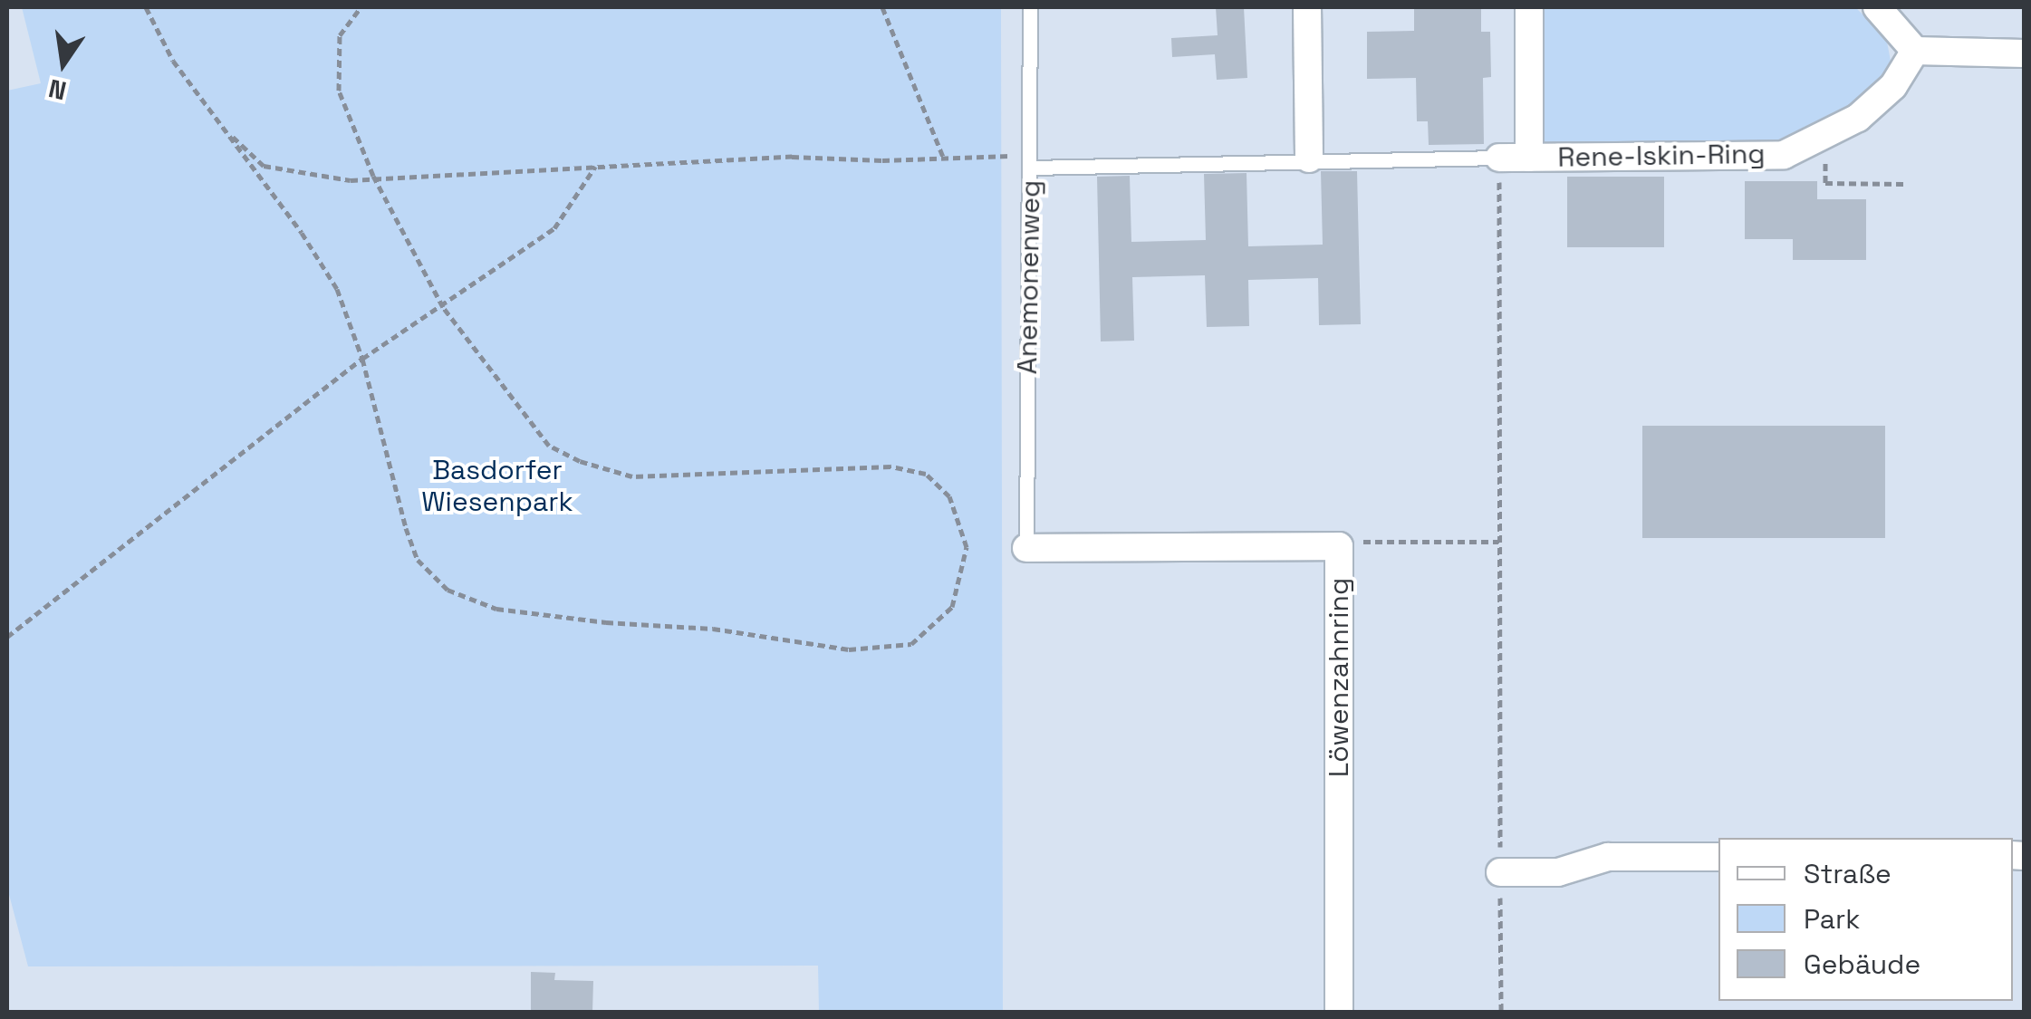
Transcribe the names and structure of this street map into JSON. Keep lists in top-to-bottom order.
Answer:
{
  "streets": {
    "street": ["Rene-Iskin-Ring", "Löwenzahnring"],
    "lane": ["Anemonenweg"]
  },
  "crossings": [
    ["Anemonenweg", "Löwenzahnring"]
  ],
  "parks": ["Basdorfer Wiesenpark"],
  "legend": ["Straße", "Park", "Gebäude"],
  "north": "bottom"
}
